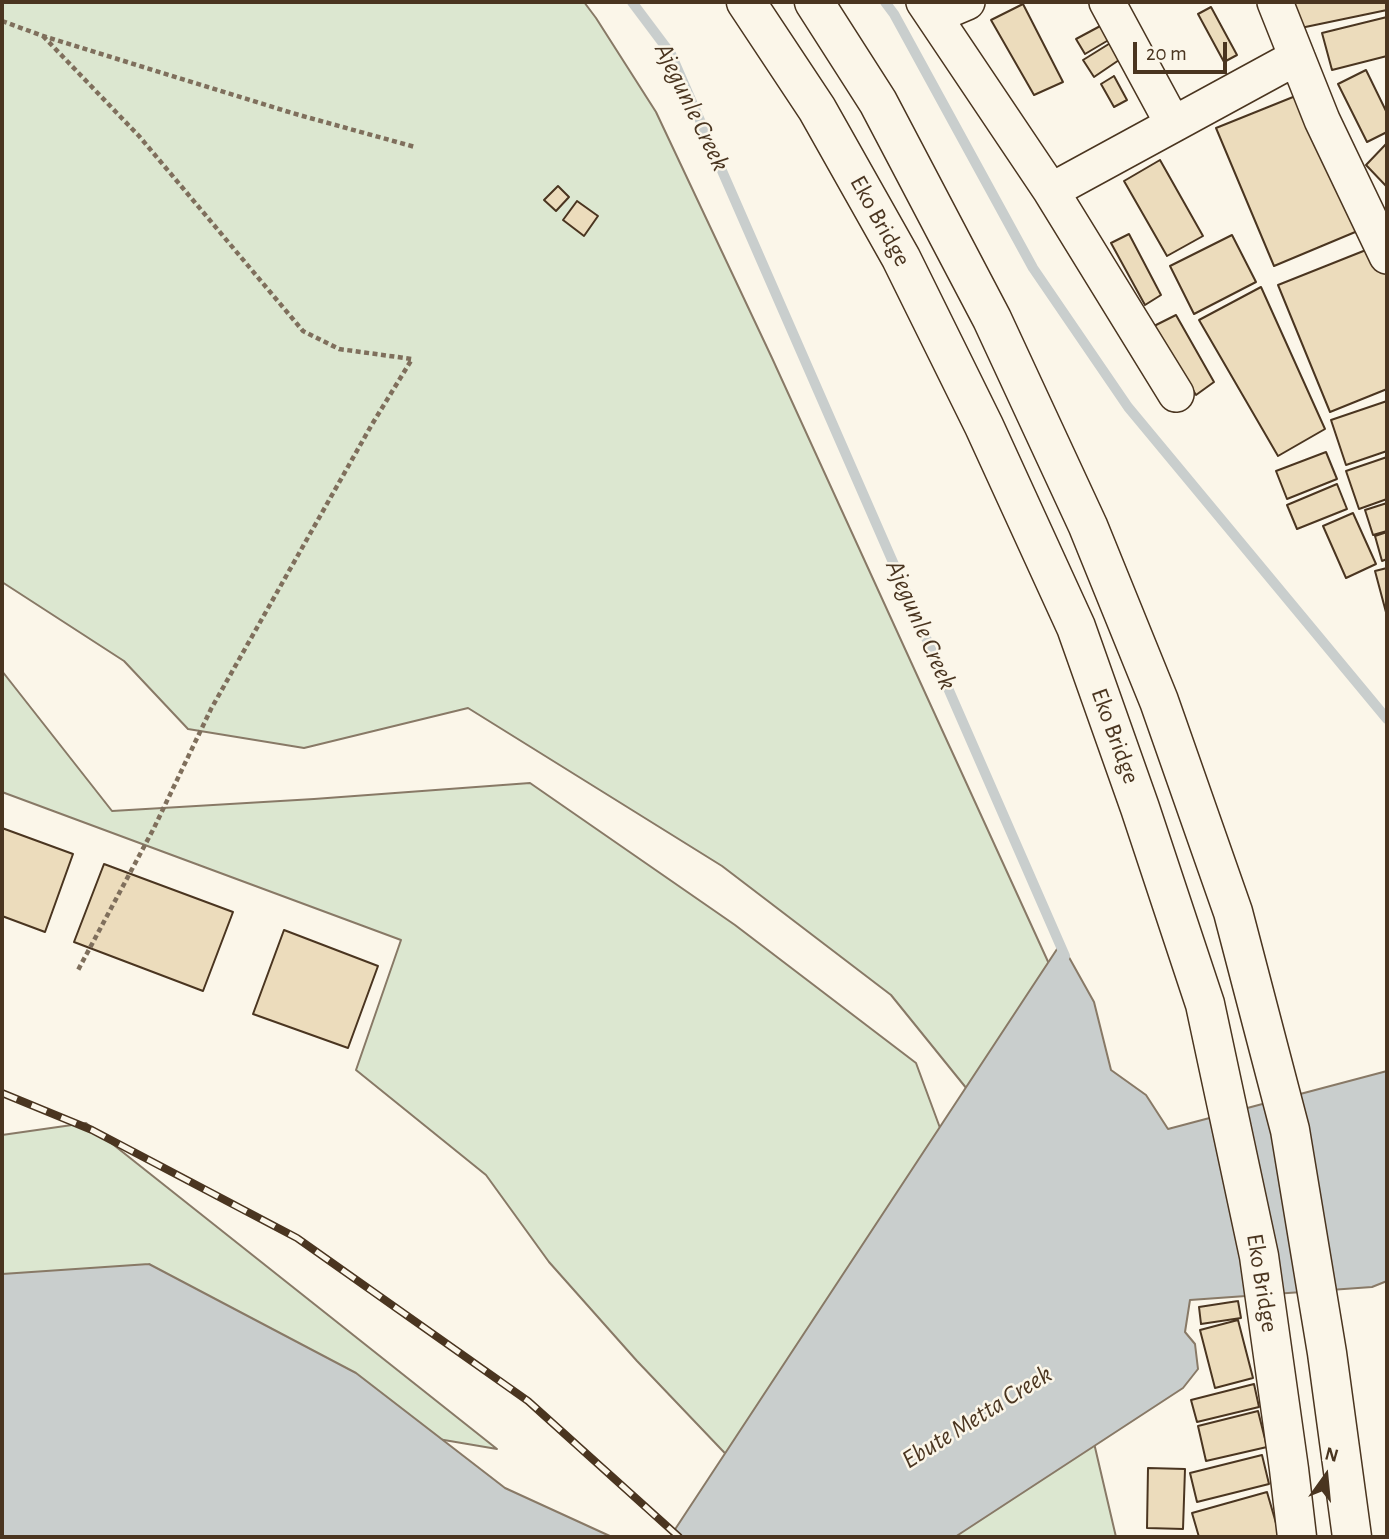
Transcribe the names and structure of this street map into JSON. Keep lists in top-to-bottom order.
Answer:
{
  "streets": {
    "highway": ["Eko Bridge"]
  },
  "water": ["Ajegunle Creek", "Ebute Metta Creek"],
  "scale_bar": "20 m",
  "north": "top"
}
